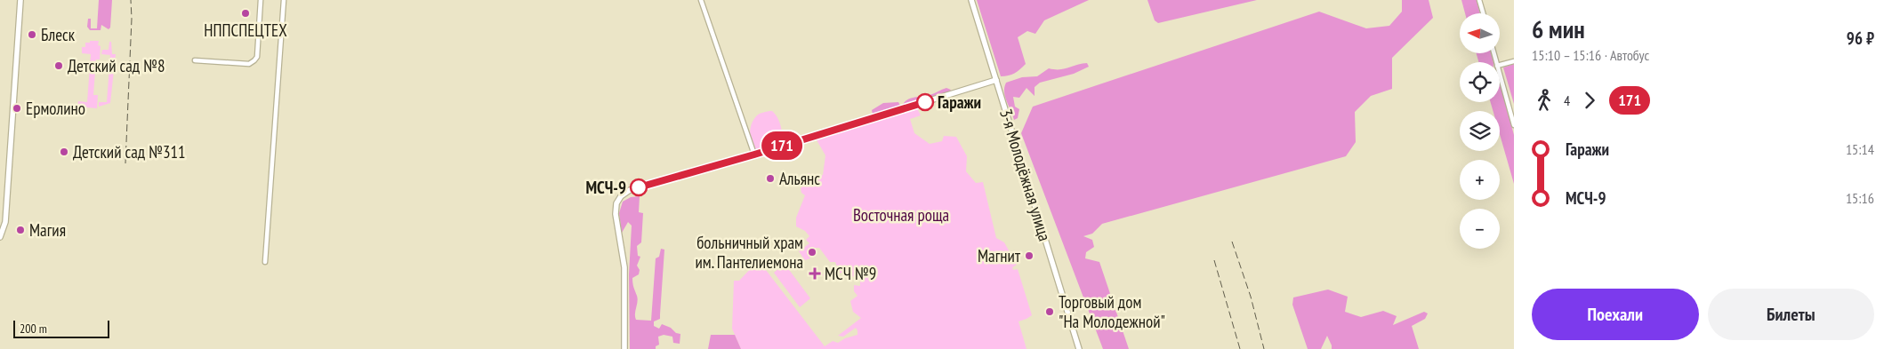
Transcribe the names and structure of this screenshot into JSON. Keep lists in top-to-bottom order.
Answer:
{
  "streets": {
    "main road": ["3-я Молодёжная улица"]
  },
  "parks": ["Восточная роща"],
  "places": {
    "other": [
      "НППСПЕЦТЕХ",
      "Блеск",
      "Детский сад №8",
      "Гаражи",
      "Ермолино",
      "Детский сад №311",
      "Альянс",
      "МСЧ-9",
      "Магия",
      "больничный храм им. Пантелиемона",
      "Магнит",
      "Торговый дом \"На Молодежной\""
    ],
    "health": ["МСЧ №9"]
  },
  "lines": ["bus line 171"],
  "scale_bar": "200 m",
  "north": "left",
  "page": {
    "on_map": "171",
    "heading": ["6 мин", "15:10 – 15:16 · Автобус", "96 ₽"],
    "map_buttons": ["+", "−"],
    "legs": ["4", "171"],
    "list": [
      {
        "name": "Гаражи",
        "value": "15:14"
      },
      {
        "name": "МСЧ-9",
        "value": "15:16"
      }
    ],
    "buttons": ["Поехали", "Билеты"],
    "scale": "200 m"
  }
}
